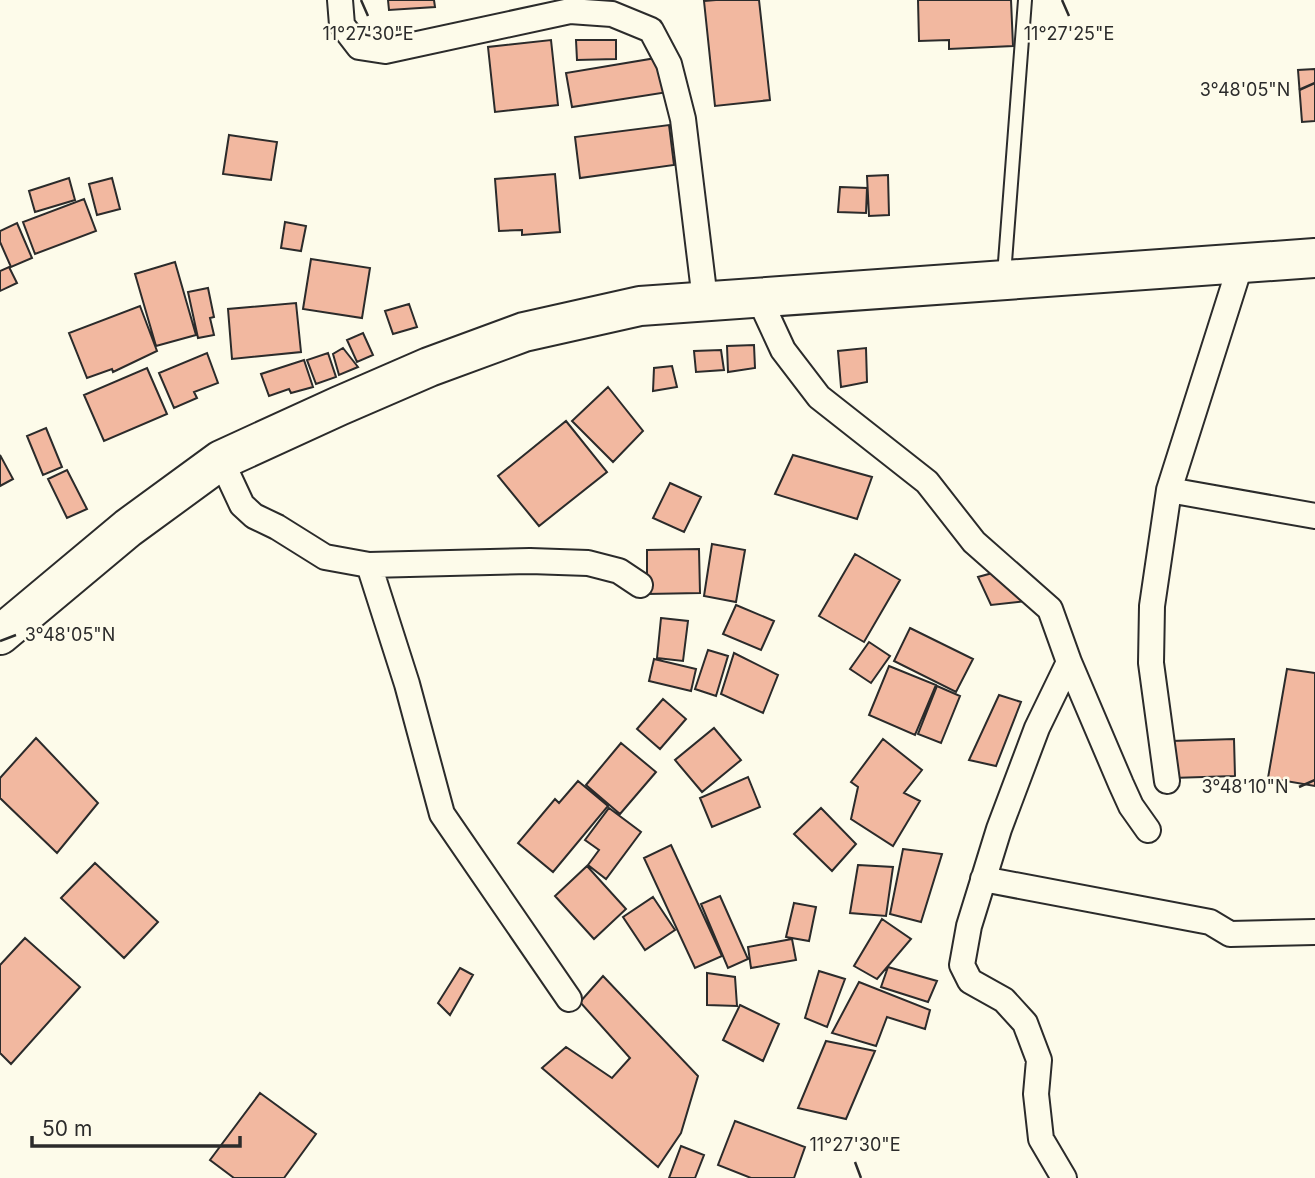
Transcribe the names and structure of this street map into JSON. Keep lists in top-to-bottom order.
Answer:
{
  "scale_bar": "50 m",
  "coordinates": [
    "11°27'30\"E",
    "11°27'25\"E",
    "3°48'05\"N",
    "3°48'10\"N"
  ]
}
